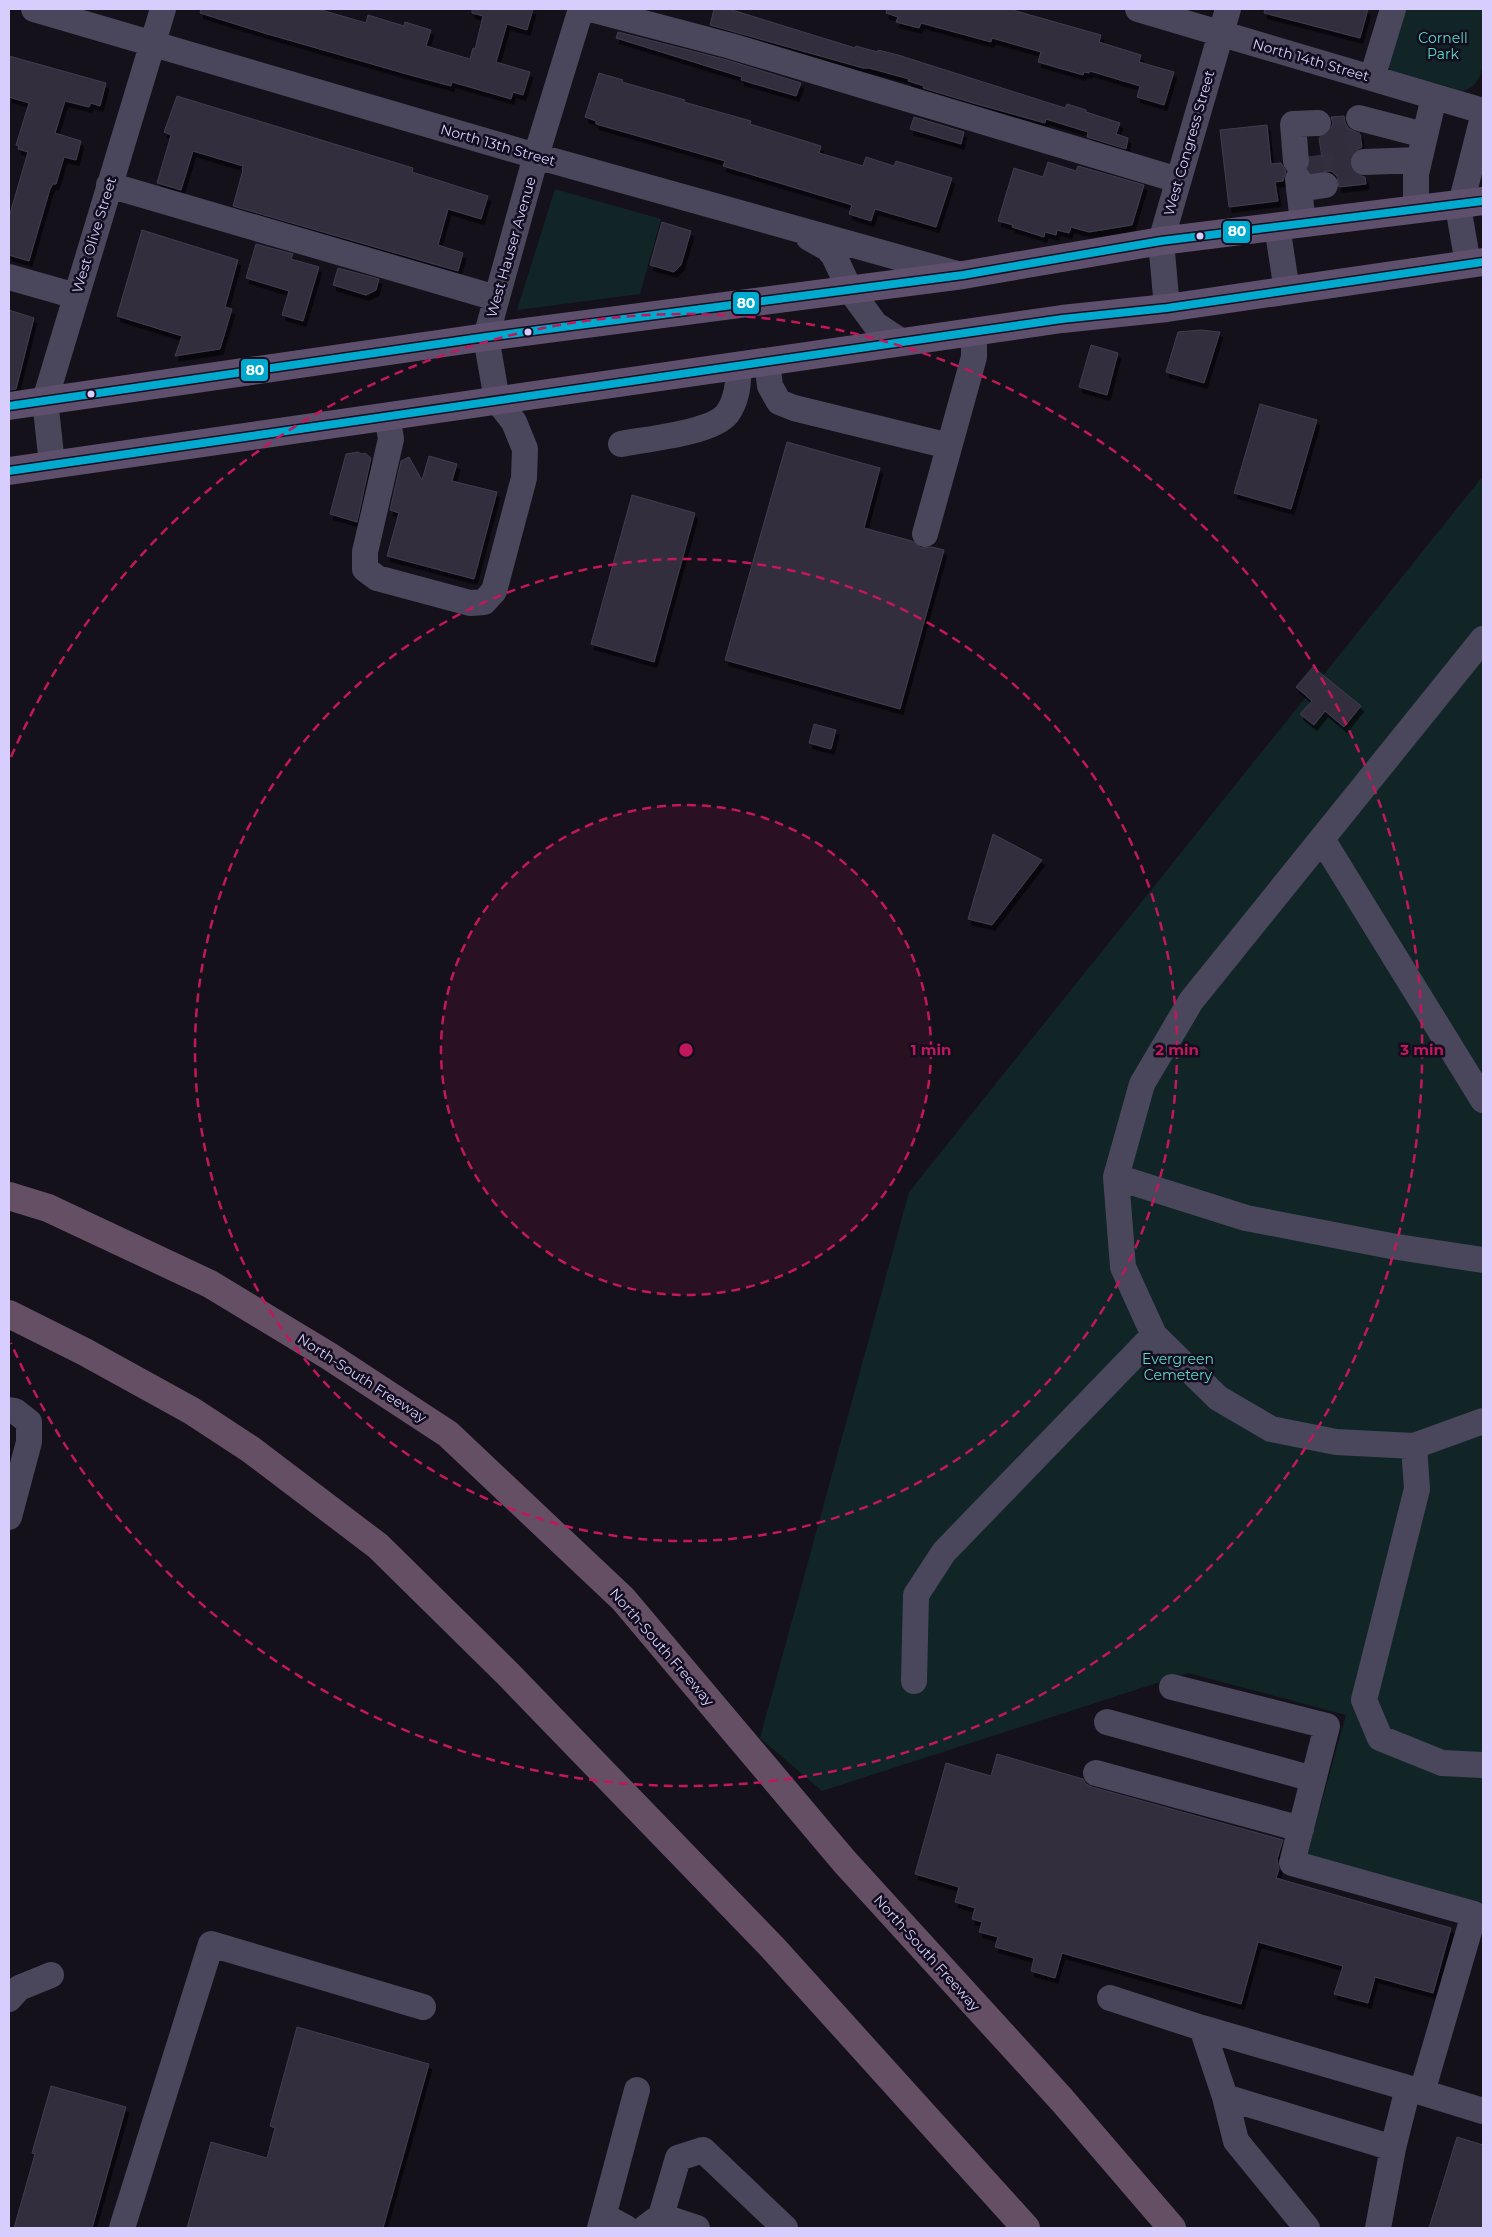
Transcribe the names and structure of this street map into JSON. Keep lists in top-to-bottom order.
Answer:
{
  "streets": {
    "highway": ["North-South Freeway"],
    "street": [
      "North 14th Street",
      "West Congress Street",
      "North 13th Street",
      "West Olive Street",
      "West Hauser Avenue"
    ]
  },
  "crossings": [
    ["North 14th Street", "West Congress Street"],
    ["North 13th Street", "West Olive Street"],
    ["North 13th Street", "West Hauser Avenue"]
  ],
  "parks": ["Cornell Park", "Evergreen Cemetery"],
  "lines": ["transit line 80"],
  "rings": ["1 min", "2 min", "3 min"]
}
